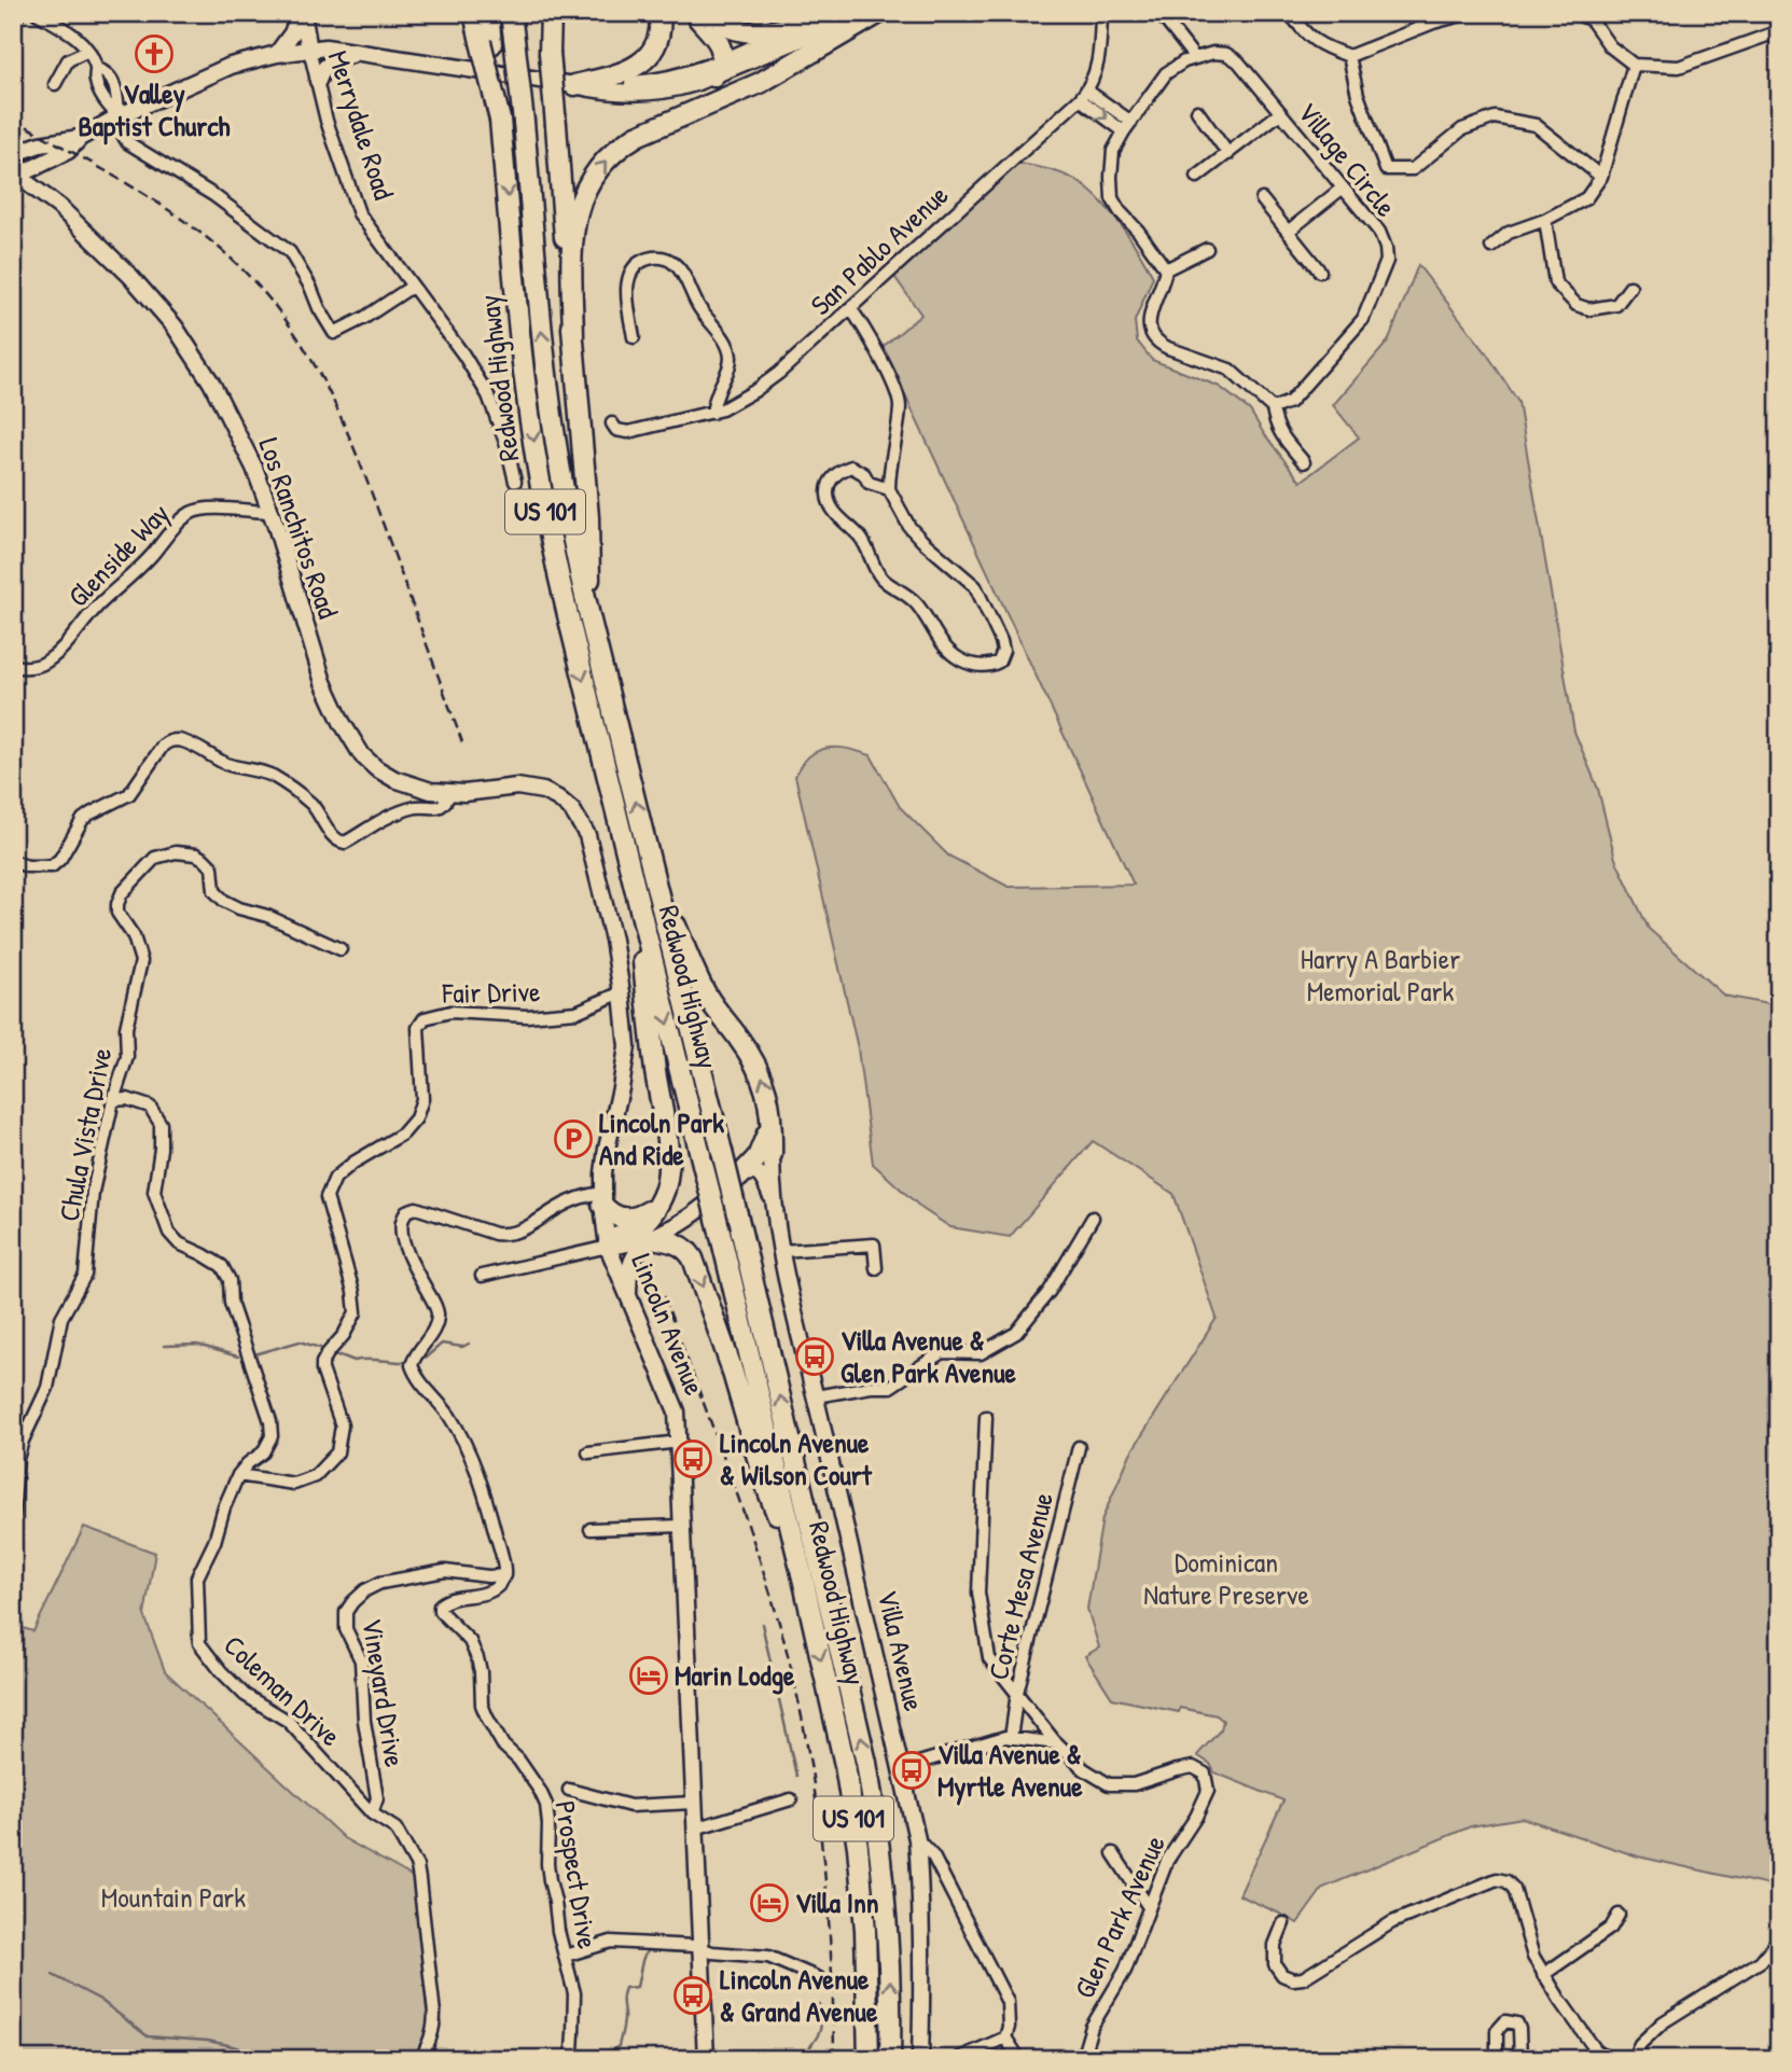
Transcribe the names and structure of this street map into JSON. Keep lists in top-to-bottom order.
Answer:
{
  "streets": {
    "highway": ["Redwood Highway", "US 101"],
    "main road": [
      "Merrydale Road",
      "Los Ranchitos Road",
      "Lincoln Avenue",
      "Villa Avenue"
    ],
    "street": [
      "Village Circle",
      "San Pablo Avenue",
      "Glenside Way",
      "Fair Drive",
      "Chula Vista Drive",
      "Corte Mesa Avenue",
      "Coleman Drive",
      "Vineyard Drive",
      "Prospect Drive",
      "Glen Park Avenue"
    ]
  },
  "crossings": [
    ["Los Ranchitos Road", "Glenside Way"],
    ["Los Ranchitos Road", "Lincoln Avenue"],
    ["Fair Drive", "Lincoln Avenue"],
    ["Fair Drive", "Coleman Drive"],
    ["Chula Vista Drive", "Coleman Drive"],
    ["Corte Mesa Avenue", "Glen Park Avenue"],
    ["Coleman Drive", "Vineyard Drive"],
    ["Vineyard Drive", "Prospect Drive"]
  ],
  "parks": ["Harry A Barbier Memorial Park", "Dominican Nature Preserve", "Mountain Park"],
  "places": {
    "church": ["Valley Baptist Church"],
    "parking": ["Lincoln Park And Ride"],
    "bus stop": [
      "Villa Avenue & Glen Park Avenue",
      "Lincoln Avenue & Wilson Court",
      "Villa Avenue & Myrtle Avenue",
      "Lincoln Avenue & Grand Avenue"
    ],
    "hotel": ["Marin Lodge", "Villa Inn"]
  }
}
